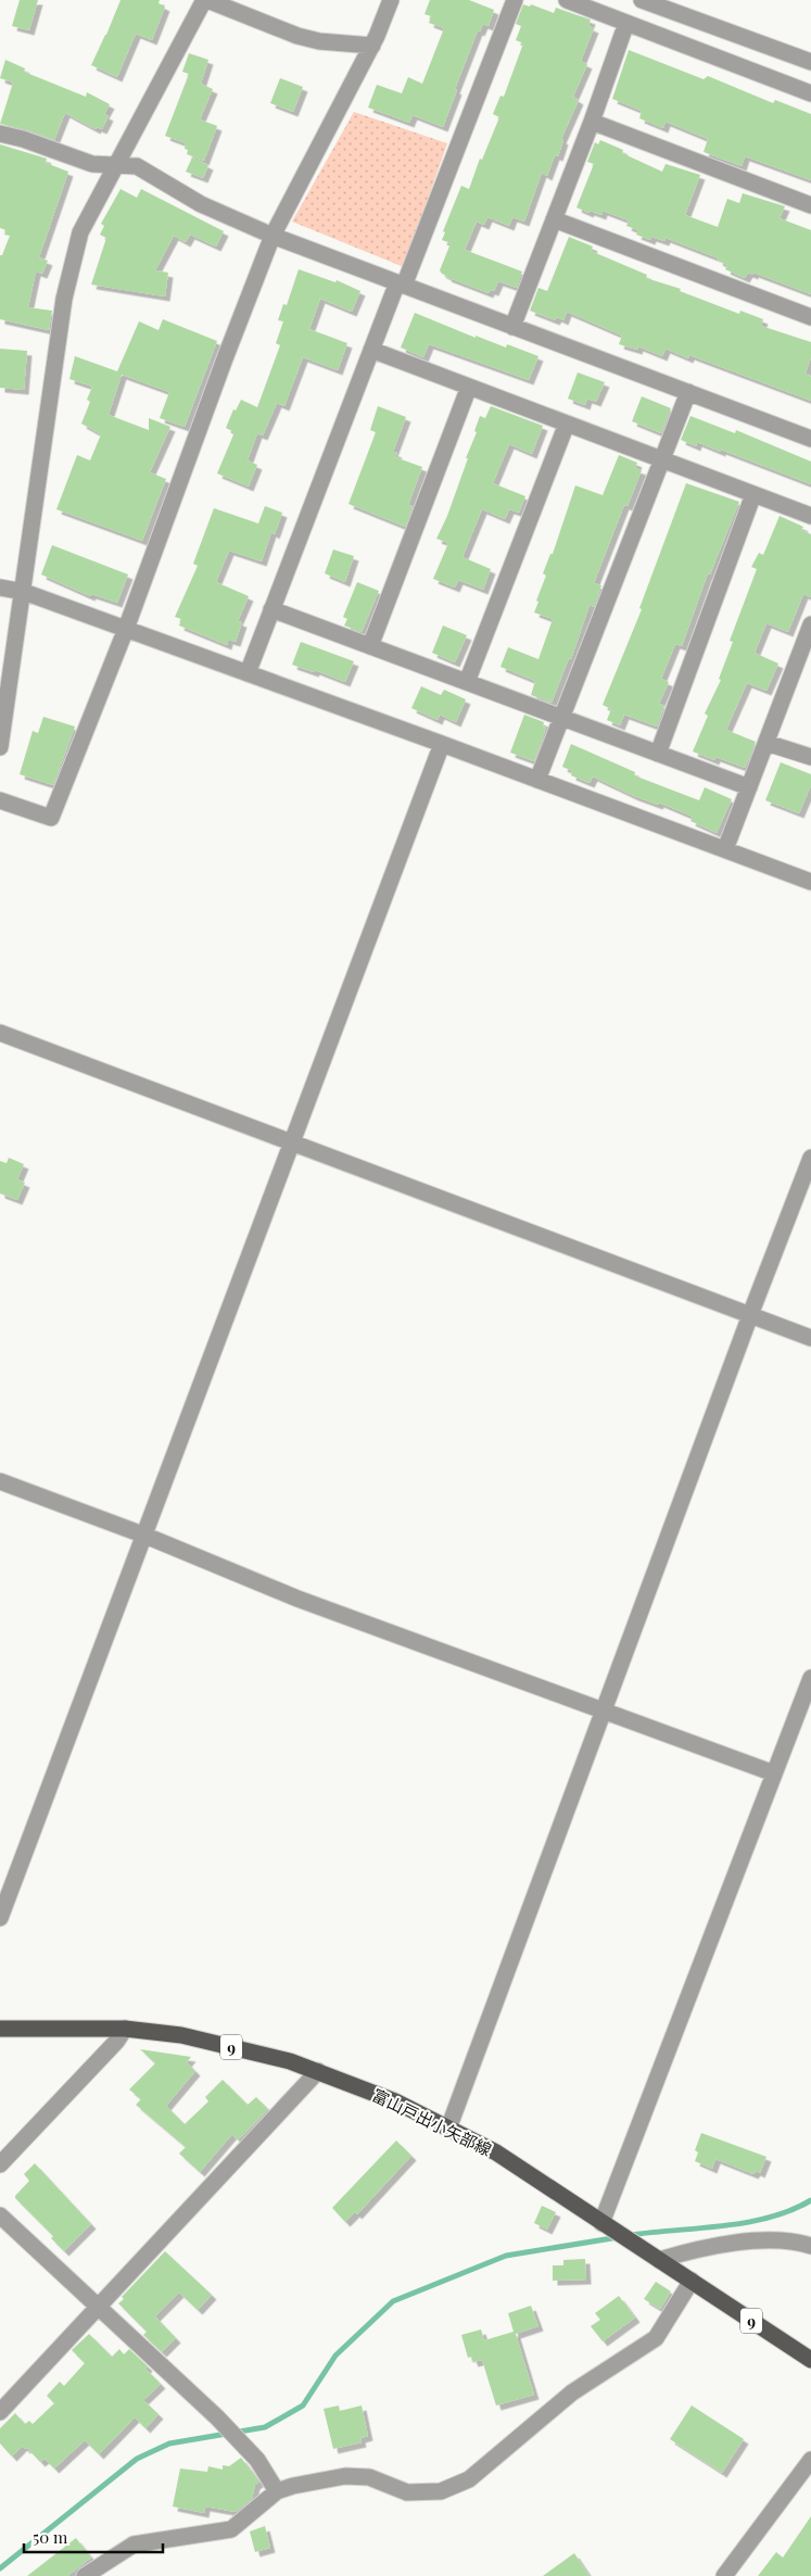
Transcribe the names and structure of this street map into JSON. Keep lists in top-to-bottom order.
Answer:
{
  "streets": {
    "main road": ["9", "富山戸出小矢部線"]
  },
  "scale_bar": "50 m"
}
